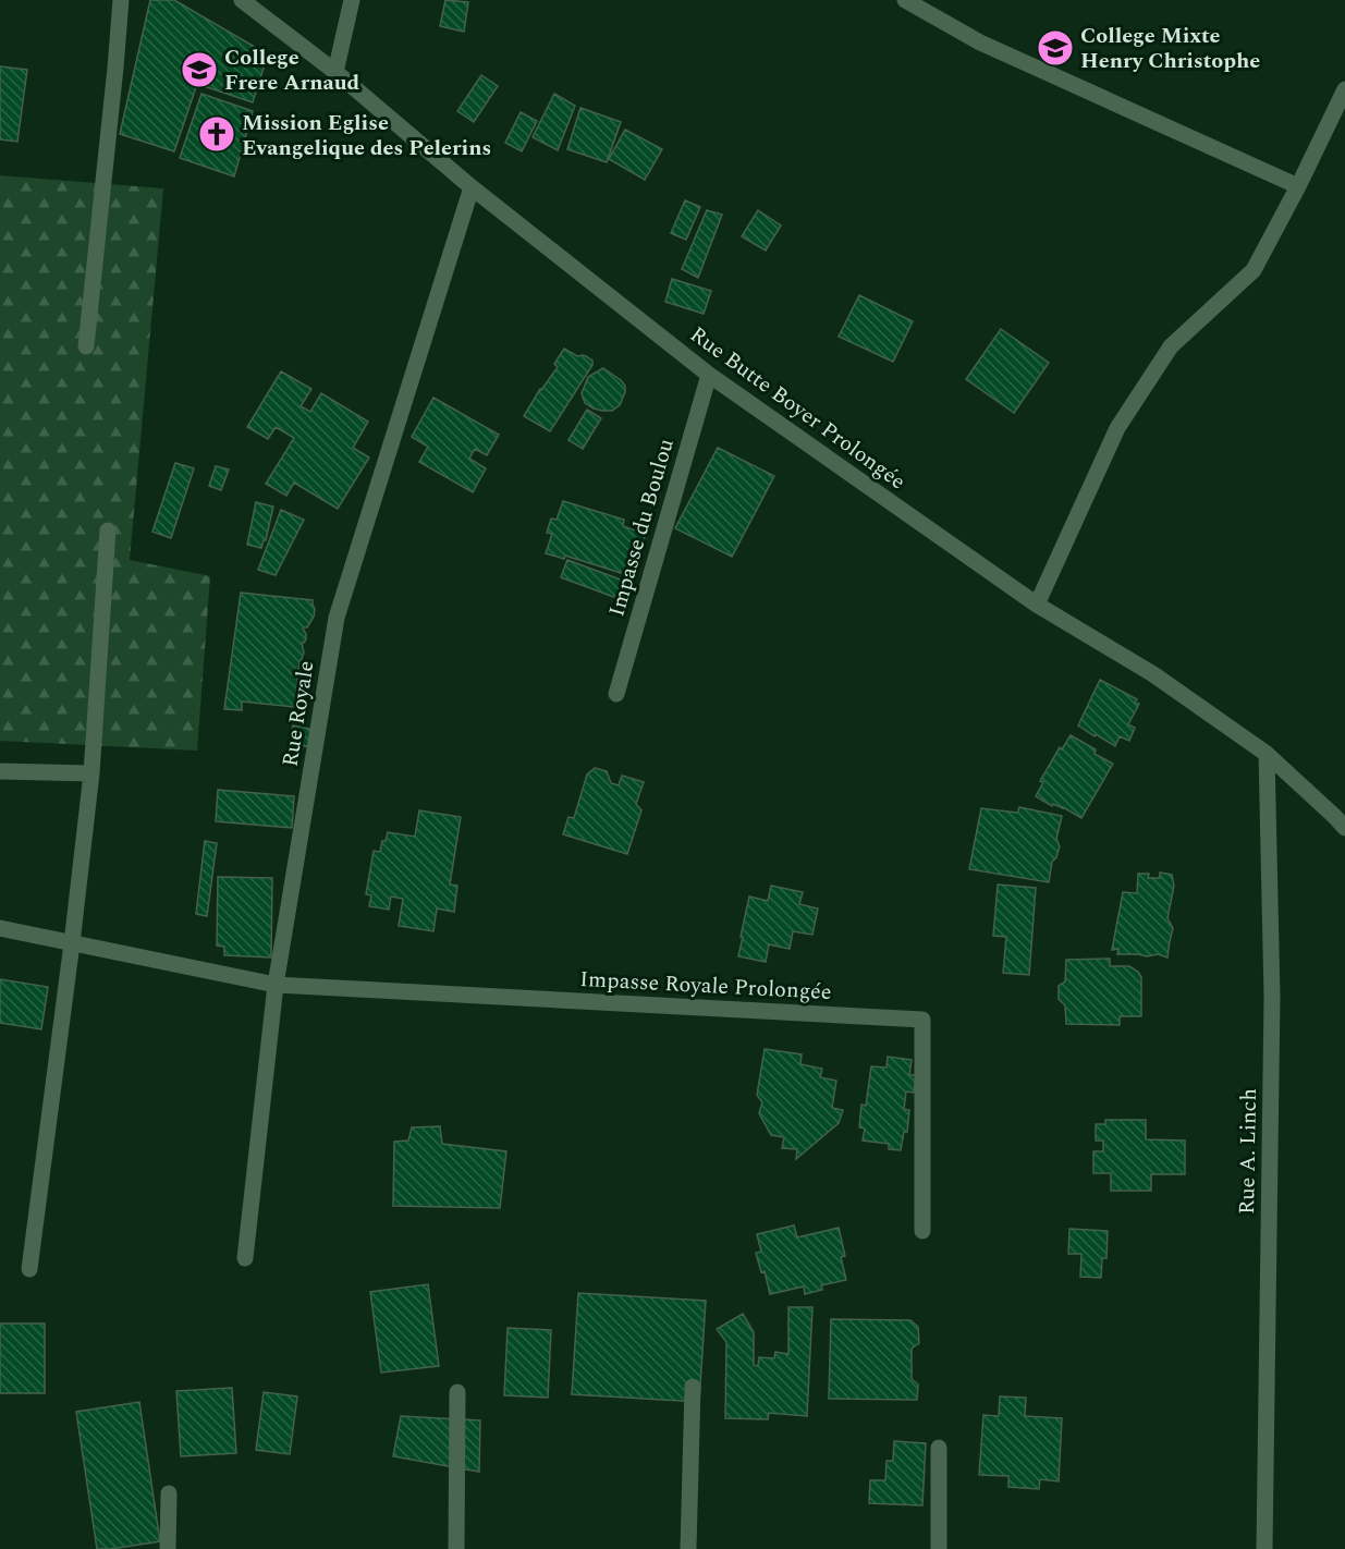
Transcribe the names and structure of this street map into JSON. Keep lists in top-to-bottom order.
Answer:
{
  "streets": {
    "street": [
      "Rue Butte Boyer Prolongée",
      "Impasse du Boulou",
      "Rue Royale",
      "Impasse Royale Prolongée",
      "Rue A. Linch"
    ]
  },
  "crossings": [
    ["Rue Butte Boyer Prolongée", "Impasse du Boulou"],
    ["Rue Butte Boyer Prolongée", "Rue Royale"],
    ["Rue Butte Boyer Prolongée", "Rue A. Linch"],
    ["Rue Royale", "Impasse Royale Prolongée"]
  ],
  "places": {
    "school or university": ["College Mixte Henry Christophe", "College Frere Arnaud"],
    "church": ["Mission Eglise Evangelique des Pelerins"]
  }
}
